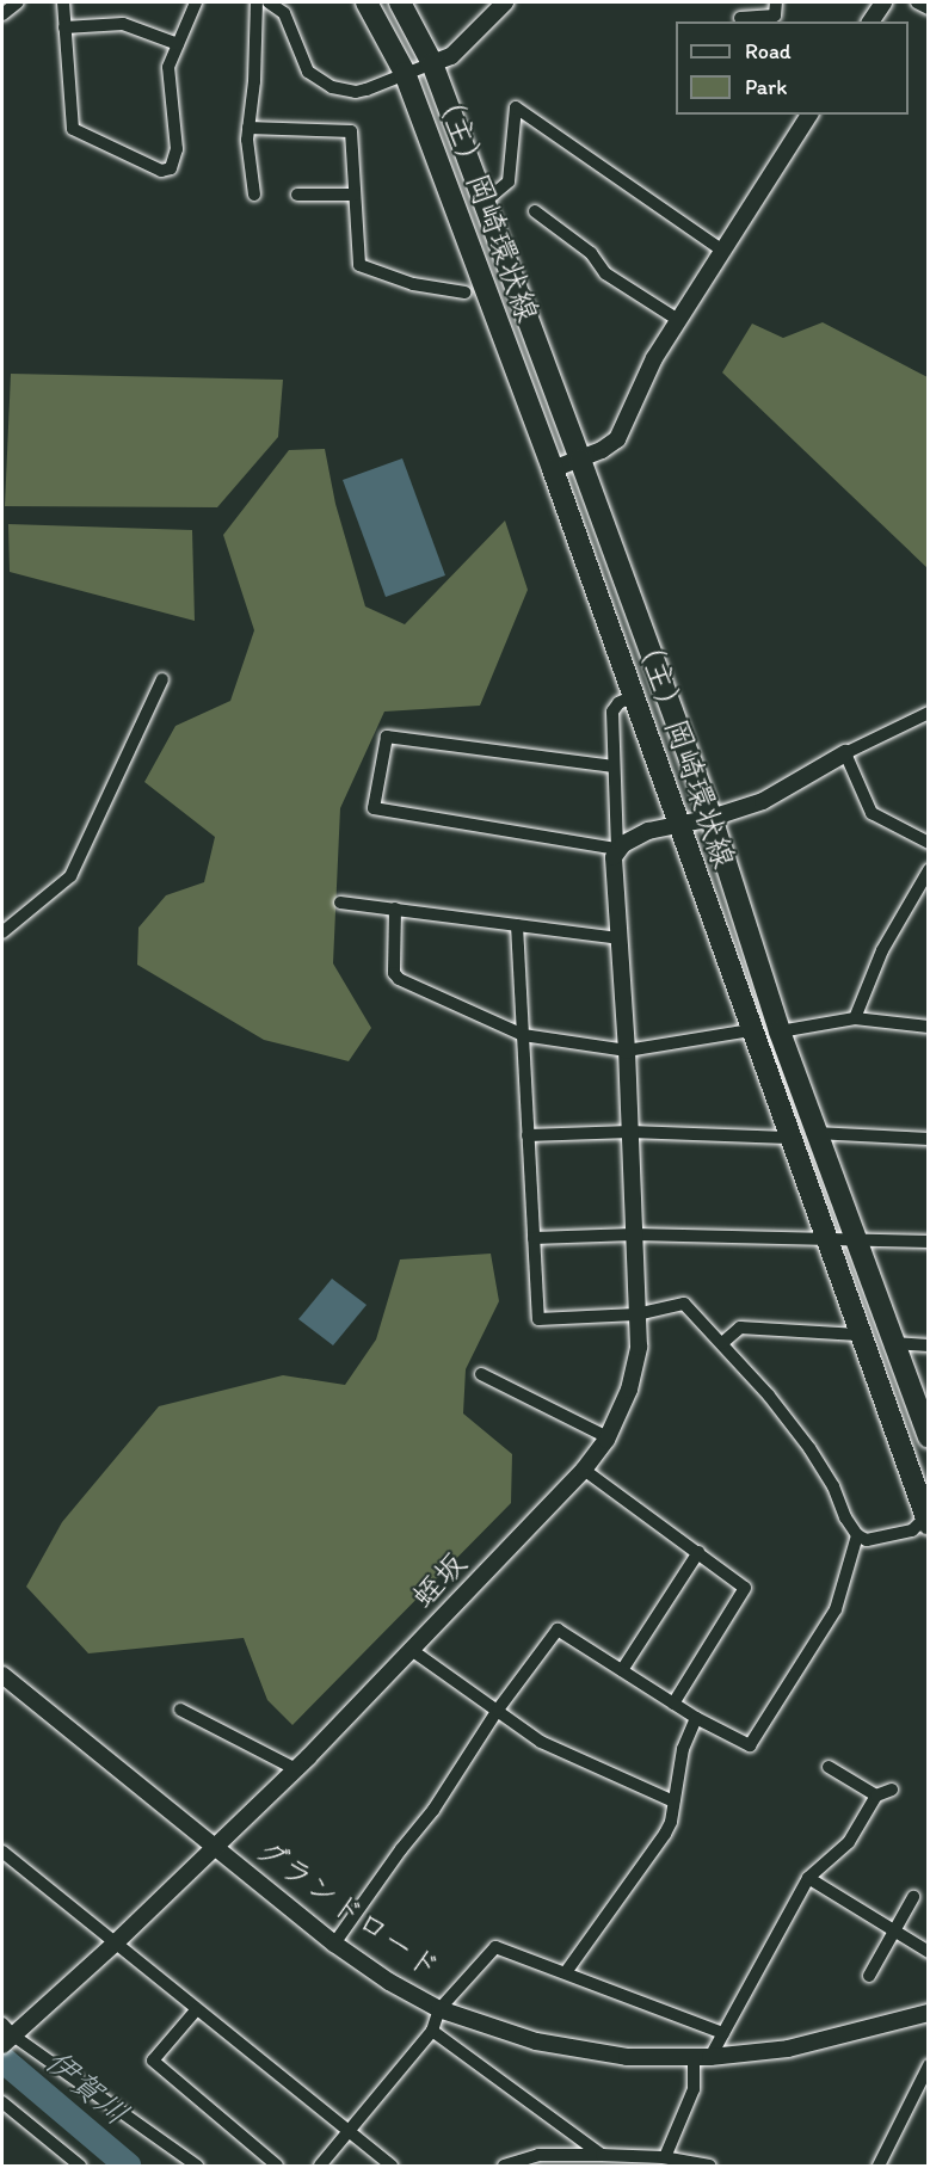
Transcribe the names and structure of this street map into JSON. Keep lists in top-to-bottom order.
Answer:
{
  "streets": {
    "main road": ["（主）岡崎環状線"],
    "street": ["蛭坂", "グランドロード"]
  },
  "crossings": [
    ["蛭坂", "グランドロード"]
  ],
  "water": ["伊賀川"],
  "legend": ["Road", "Park"]
}
